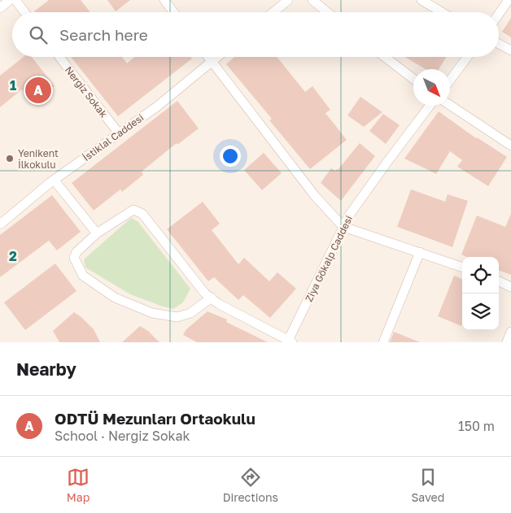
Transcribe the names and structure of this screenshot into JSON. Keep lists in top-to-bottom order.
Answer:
{
  "streets": {
    "street": ["Nergiz Sokak", "İstiklal Caddesi", "Ziya Gökalp Caddesi"]
  },
  "crossings": [
    ["Nergiz Sokak", "İstiklal Caddesi"]
  ],
  "places": ["Yenikent İlkokulu"],
  "north": "bottom right",
  "page": {
    "search": "Search here",
    "pins": "A",
    "heading": "Nearby",
    "list": [
      {
        "mark": "A",
        "name": "ODTÜ Mezunları Ortaokulu",
        "note": "School · Nergiz Sokak",
        "value": "150 m"
      }
    ],
    "nav": ["Map", "Directions", "Saved"]
  },
  "grid": {
    "rows": ["1", "2"]
  }
}
